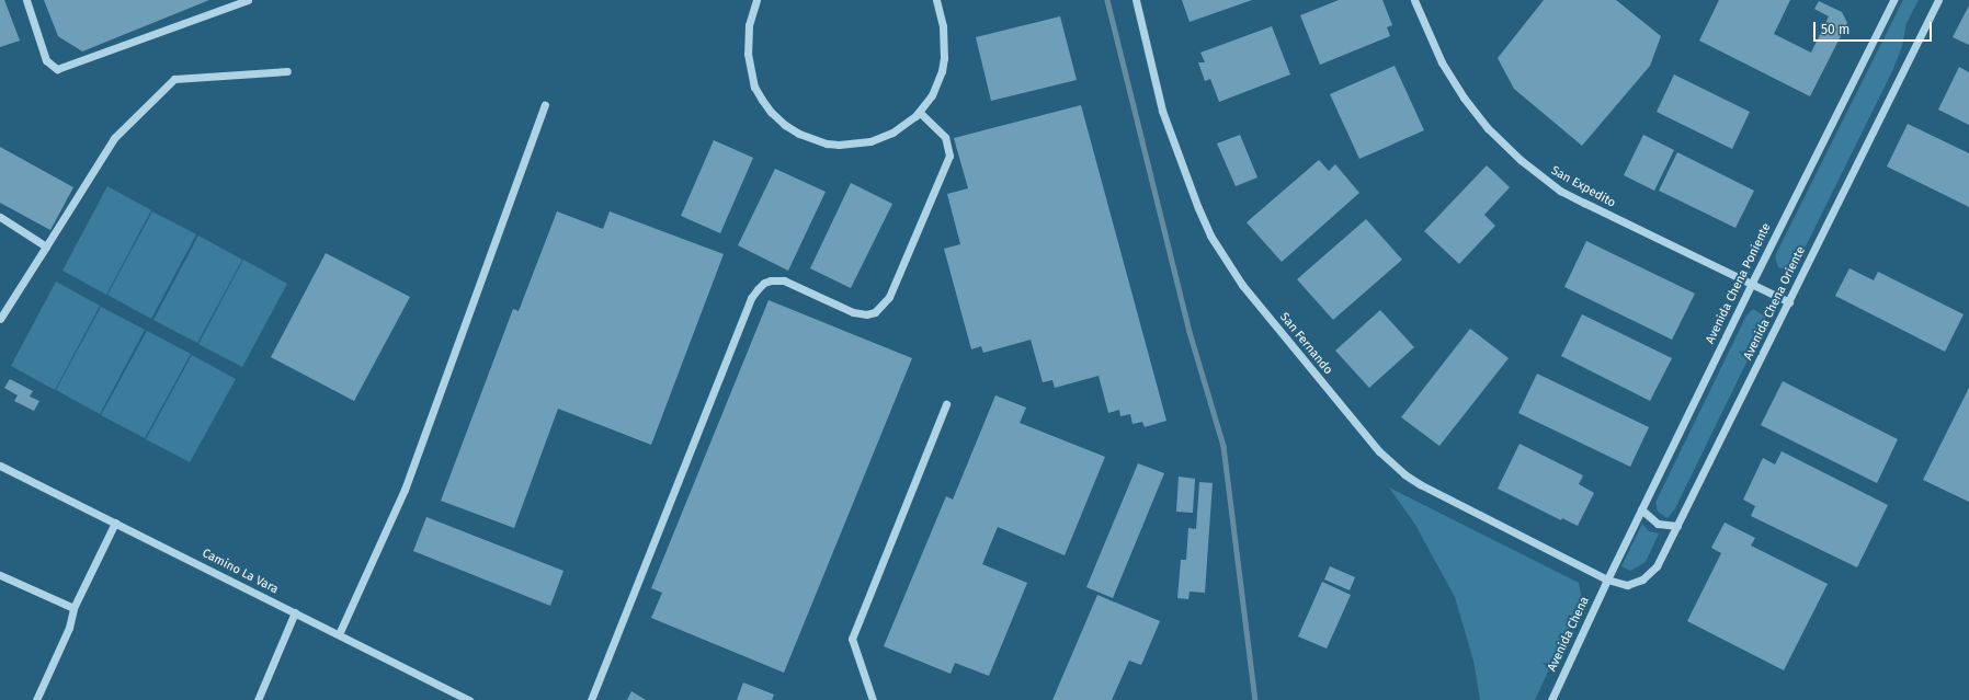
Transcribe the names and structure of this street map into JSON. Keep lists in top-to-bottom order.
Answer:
{
  "streets": {
    "street": [
      "San Expedito",
      "Avenida Chena Poniente",
      "Avenida Chena Oriente",
      "San Fernando",
      "Camino La Vara",
      "Avenida Chena"
    ]
  },
  "crossings": [
    ["San Expedito", "Avenida Chena Poniente"],
    ["San Expedito", "Avenida Chena Oriente"],
    ["Avenida Chena Poniente", "Avenida Chena Oriente"],
    ["Avenida Chena Poniente", "San Fernando"],
    ["Avenida Chena Poniente", "Avenida Chena"],
    ["Avenida Chena Oriente", "San Fernando"],
    ["Avenida Chena Oriente", "Avenida Chena"],
    ["San Fernando", "Avenida Chena"]
  ],
  "scale_bar": "50 m"
}
